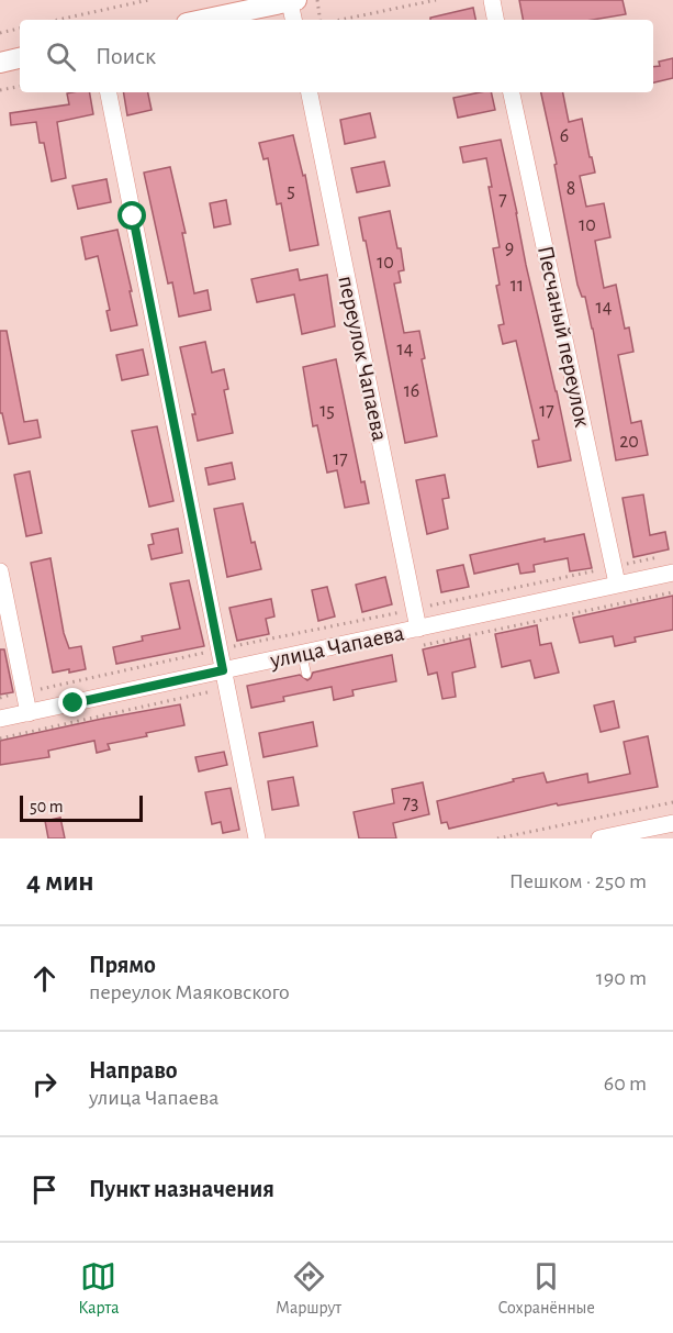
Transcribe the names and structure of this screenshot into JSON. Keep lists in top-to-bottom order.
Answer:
{
  "streets": {
    "street": ["Песчаный переулок", "переулок Чапаева", "улица Чапаева"]
  },
  "crossings": [
    ["Песчаный переулок", "улица Чапаева"],
    ["переулок Чапаева", "улица Чапаева"]
  ],
  "house_numbers": [
    "6",
    "8",
    "5",
    "7",
    "10",
    "9",
    "10",
    "11",
    "14",
    "14",
    "16",
    "15",
    "17",
    "20",
    "17",
    "73"
  ],
  "scale_bar": "50 m",
  "page": {
    "search": "Поиск",
    "scale": "50 m",
    "heading": ["4 мин", "Пешком · 250 m"],
    "list": [
      ["Прямо", "переулок Маяковского", "190 m"],
      ["Направо", "улица Чапаева", "60 m"],
      "Пункт назначения"
    ],
    "nav": ["Карта", "Маршрут", "Сохранённые"]
  }
}
